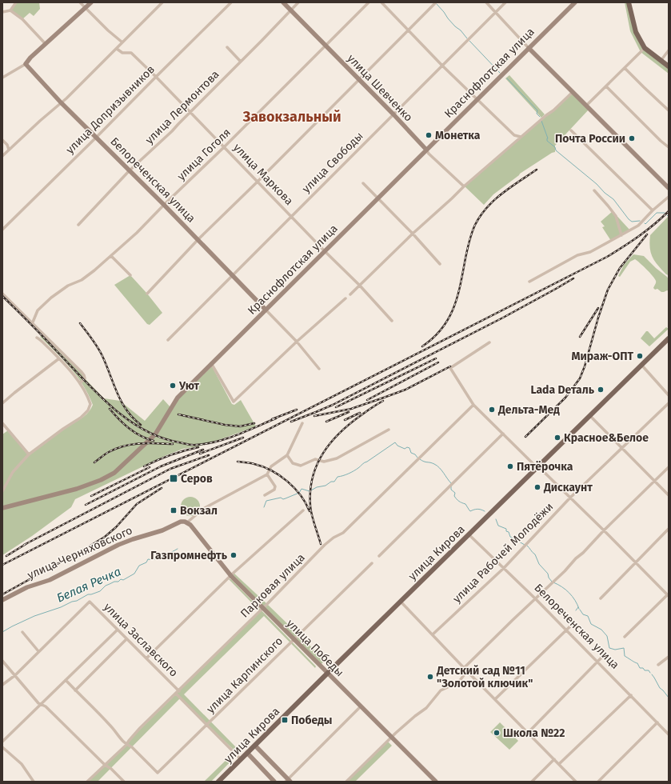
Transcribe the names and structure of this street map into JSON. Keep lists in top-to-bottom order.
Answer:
{
  "streets": {
    "main road": ["улица Кирова"],
    "street": [
      "Краснофлотская улица",
      "улица Шевченко",
      "улица Лермонтова",
      "улица Допризывников",
      "улица Гоголя",
      "улица Свободы",
      "улица Маркова",
      "Белореченская улица",
      "улица Черняховского",
      "улица Рабочей Молодёжи",
      "Парковая улица",
      "улица Заславского",
      "улица Победы",
      "улица Карпинского"
    ]
  },
  "crossings": [
    ["Краснофлотская улица", "улица Шевченко"],
    ["Краснофлотская улица", "улица Маркова"],
    ["Краснофлотская улица", "Белореченская улица"],
    ["улица Шевченко", "улица Лермонтова"],
    ["улица Шевченко", "улица Гоголя"],
    ["улица Шевченко", "улица Свободы"],
    ["улица Лермонтова", "улица Маркова"],
    ["улица Лермонтова", "Белореченская улица"],
    ["улица Допризывников", "улица Маркова"],
    ["улица Допризывников", "Белореченская улица"],
    ["улица Гоголя", "улица Маркова"],
    ["улица Гоголя", "Белореченская улица"],
    ["улица Свободы", "улица Маркова"],
    ["улица Свободы", "Белореченская улица"],
    ["Белореченская улица", "улица Кирова"],
    ["Белореченская улица", "улица Рабочей Молодёжи"],
    ["улица Черняховского", "улица Победы"],
    ["улица Кирова", "улица Заславского"],
    ["улица Кирова", "улица Победы"],
    ["Парковая улица", "улица Заславского"],
    ["Парковая улица", "улица Победы"],
    ["Парковая улица", "улица Карпинского"],
    ["улица Заславского", "улица Карпинского"],
    ["улица Победы", "улица Карпинского"]
  ],
  "districts": ["Завокзальный"],
  "water": ["Белая Речка"],
  "places": {
    "other": [
      "Монетка",
      "Почта России",
      "Мираж-ОПТ",
      "Уют",
      "Lada Dеталь",
      "Дельта-Мед",
      "Красное&Белое",
      "Пятёрочка",
      "Дискаунт",
      "Газпромнефть",
      "Детский сад №11 \"Золотой ключик\"",
      "Школа №22"
    ],
    "transit": ["Серов", "Вокзал", "Победы"]
  }
}
